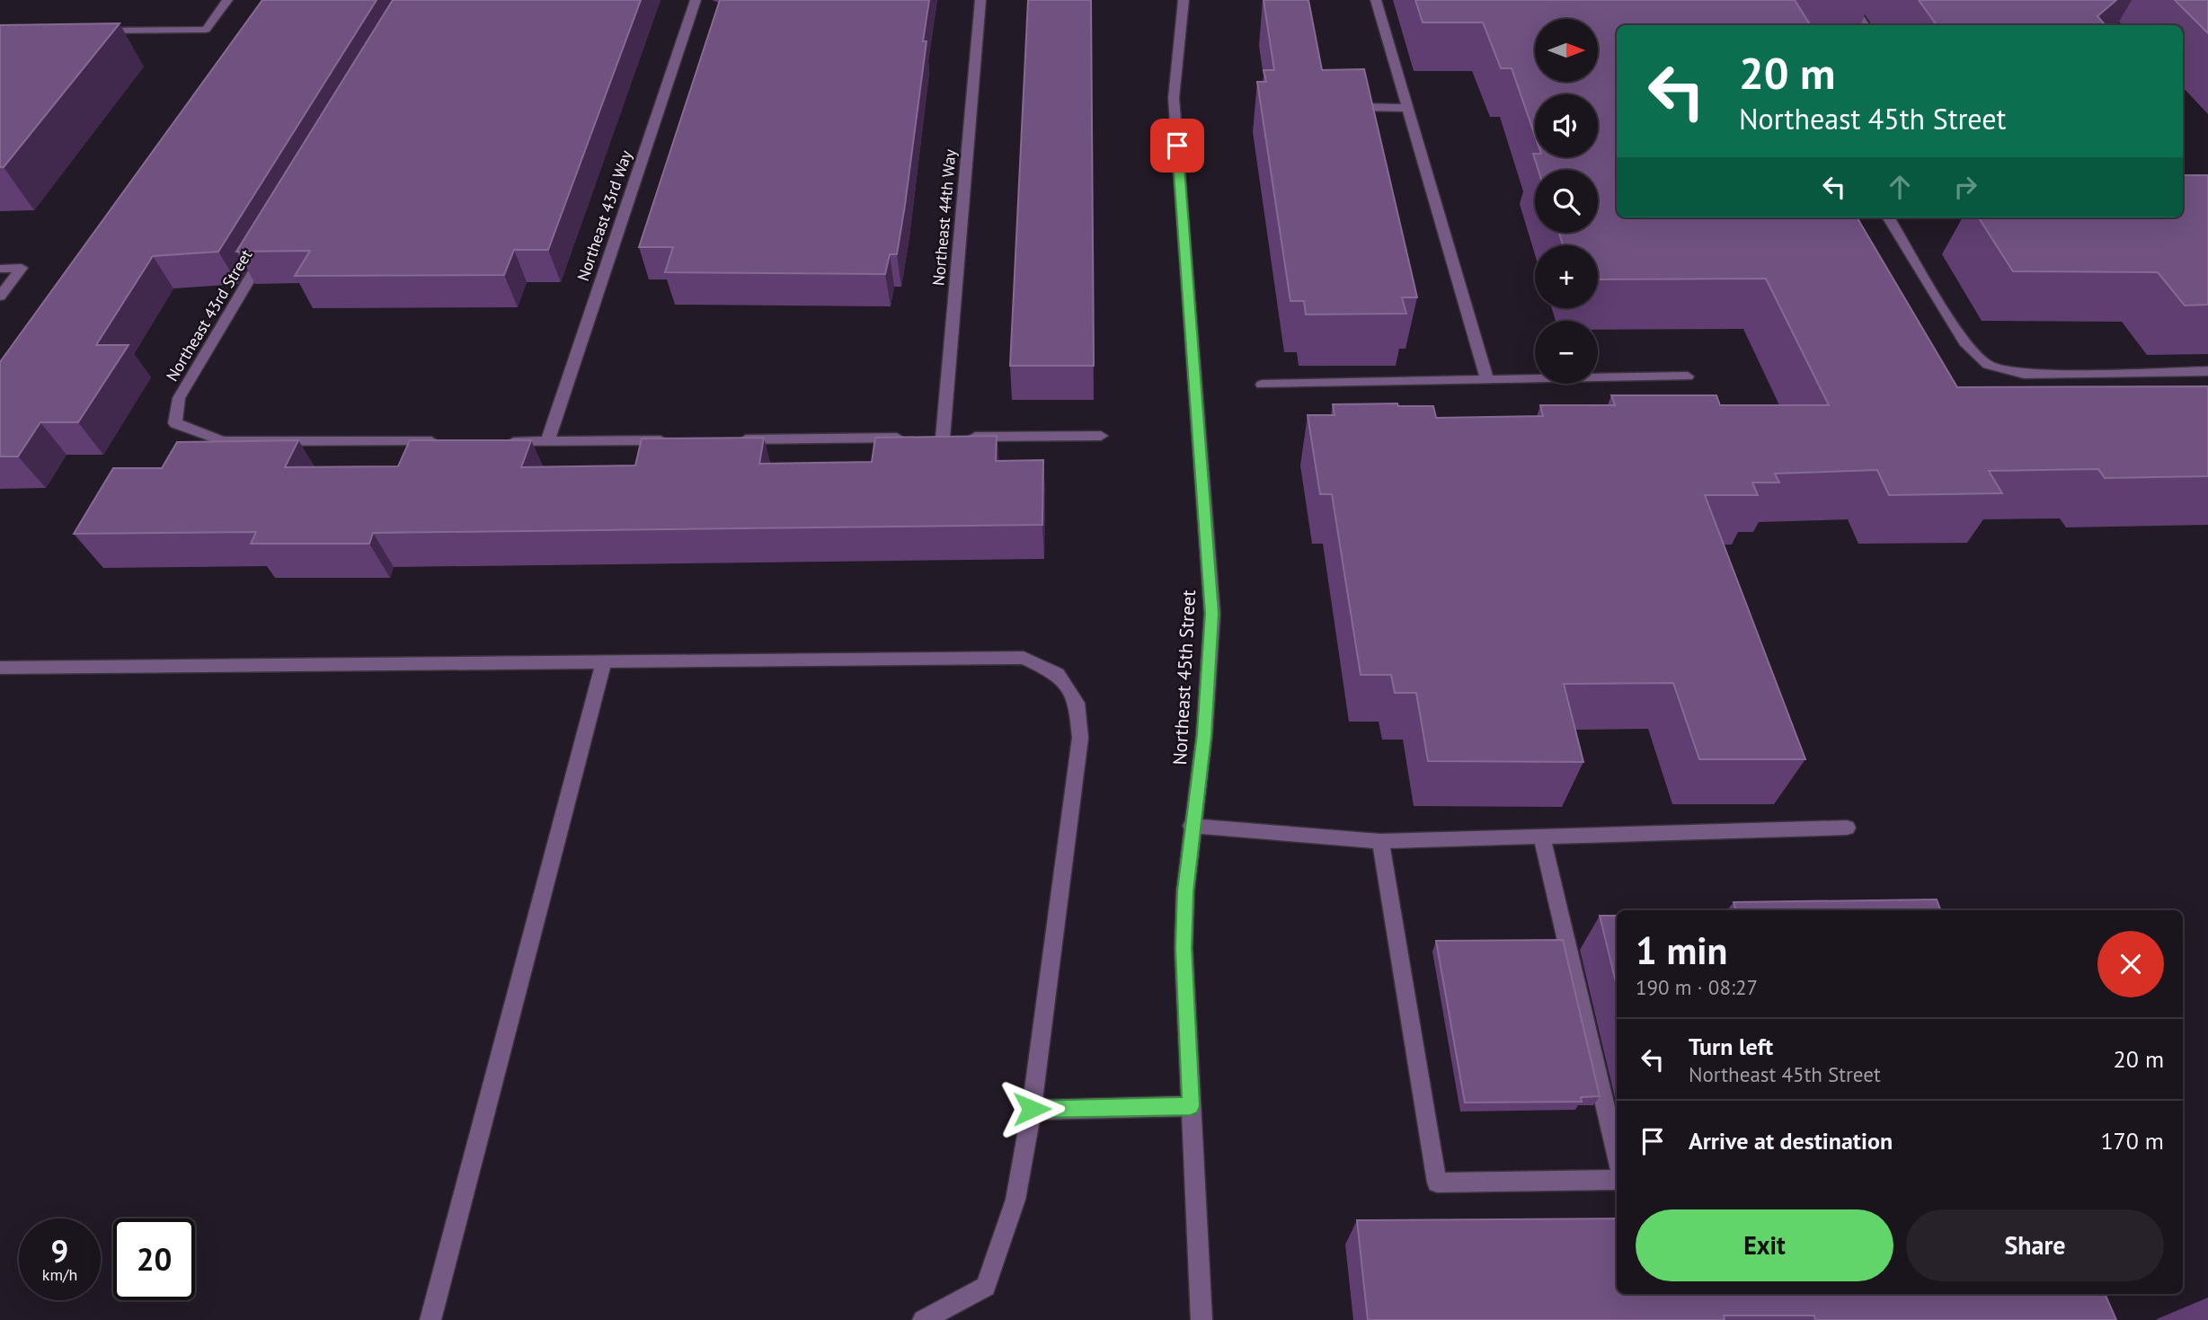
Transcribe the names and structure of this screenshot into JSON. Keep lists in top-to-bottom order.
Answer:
{
  "streets": {
    "street": [
      "Northeast 43rd Way",
      "Northeast 44th Way",
      "Northeast 43rd Street",
      "Northeast 45th Street"
    ]
  },
  "north": "right",
  "page": {
    "map_buttons": ["+", "−"],
    "turn": ["20 m", "Northeast 45th Street"],
    "heading": ["1 min", "190 m · 08:27"],
    "list": [
      {
        "name": "Turn left",
        "note": "Northeast 45th Street",
        "value": "20 m"
      },
      {
        "name": "Arrive at destination",
        "value": "170 m"
      }
    ],
    "buttons": ["Exit", "Share"],
    "speed": "9 km/h",
    "limit": "20"
  }
}
